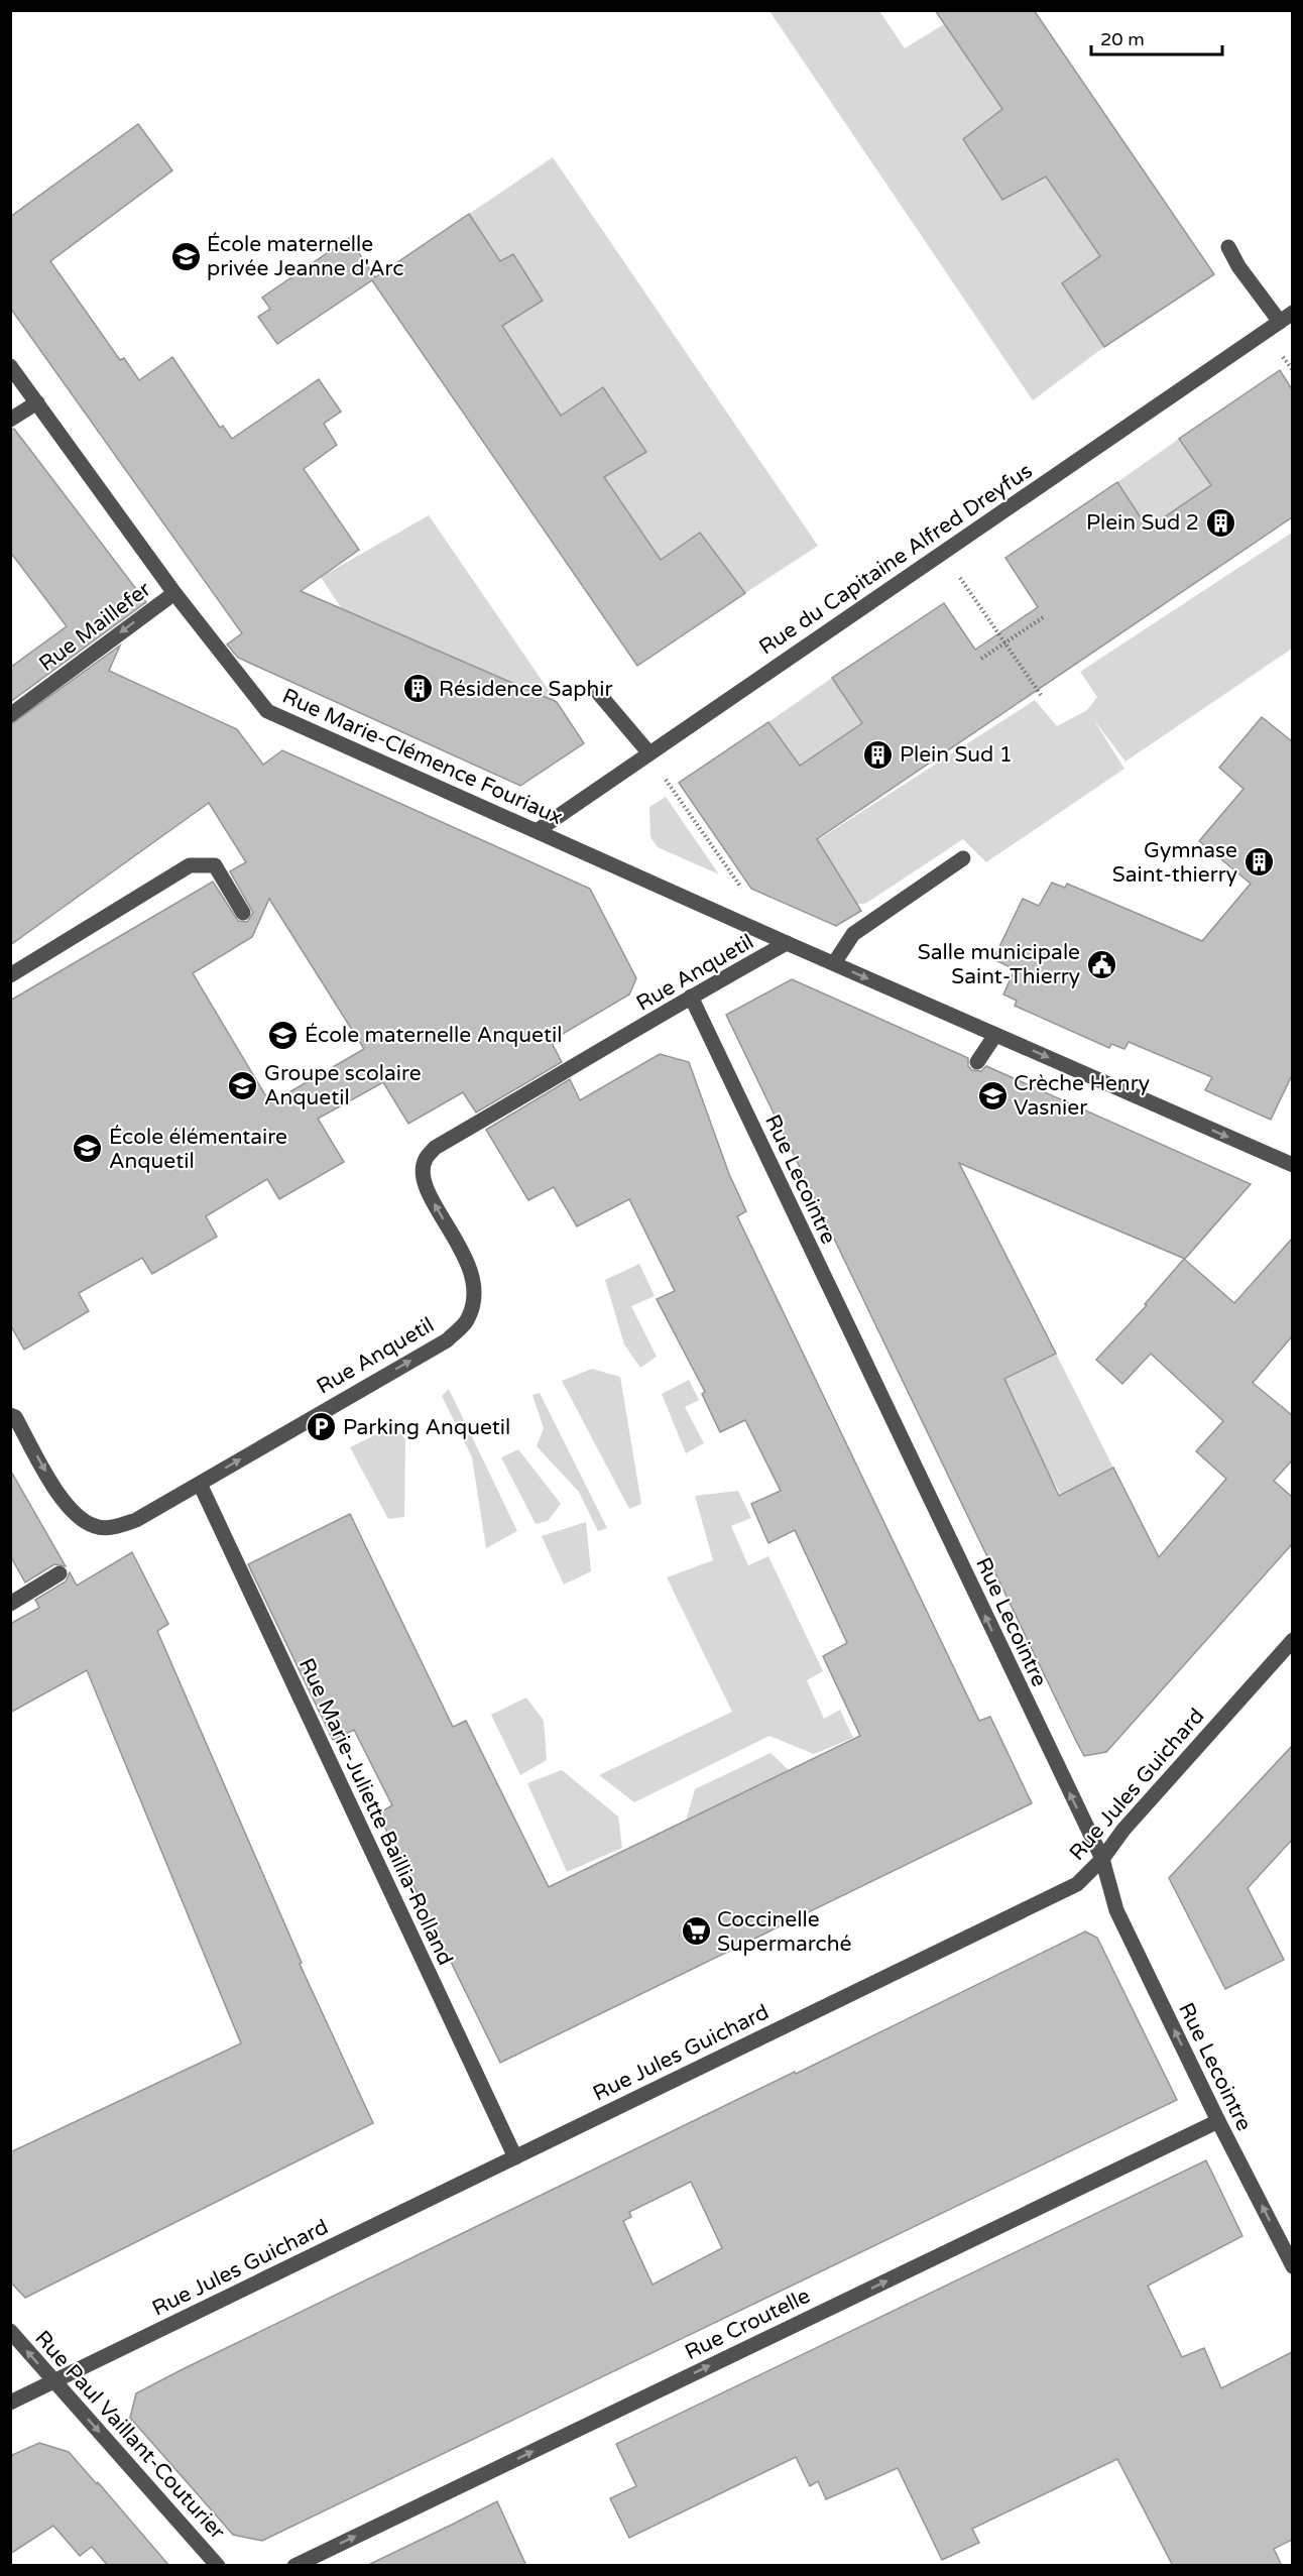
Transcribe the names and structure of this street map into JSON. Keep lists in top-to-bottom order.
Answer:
{
  "streets": {
    "street": [
      "Rue du Capitaine Alfred Dreyfus",
      "Rue Maillefer",
      "Rue Marie-Clémence Fouriaux",
      "Rue Anquetil",
      "Rue Lecointre",
      "Rue Jules Guichard",
      "Rue Marie-Juliette Baillia-Rolland",
      "Rue Croutelle",
      "Rue Paul Vaillant-Couturier"
    ]
  },
  "crossings": [
    ["Rue du Capitaine Alfred Dreyfus", "Rue Marie-Clémence Fouriaux"],
    ["Rue Maillefer", "Rue Marie-Clémence Fouriaux"],
    ["Rue Marie-Clémence Fouriaux", "Rue Anquetil"],
    ["Rue Anquetil", "Rue Lecointre"],
    ["Rue Anquetil", "Rue Marie-Juliette Baillia-Rolland"],
    ["Rue Lecointre", "Rue Jules Guichard"],
    ["Rue Lecointre", "Rue Croutelle"],
    ["Rue Jules Guichard", "Rue Marie-Juliette Baillia-Rolland"],
    ["Rue Jules Guichard", "Rue Paul Vaillant-Couturier"]
  ],
  "one_way": ["Rue Maillefer", "Rue Lecointre", "Rue Croutelle"],
  "places": {
    "school or university": [
      "École maternelle privée Jeanne d'Arc",
      "École maternelle Anquetil",
      "Groupe scolaire Anquetil",
      "Crèche Henry Vasnier",
      "École élémentaire Anquetil"
    ],
    "building": [
      "Plein Sud 2",
      "Résidence Saphir",
      "Plein Sud 1",
      "Gymnase Saint-thierry"
    ],
    "public building": ["Salle municipale Saint-Thierry"],
    "parking": ["Parking Anquetil"],
    "supermarket": ["Coccinelle Supermarché"]
  },
  "scale_bar": "20 m"
}
